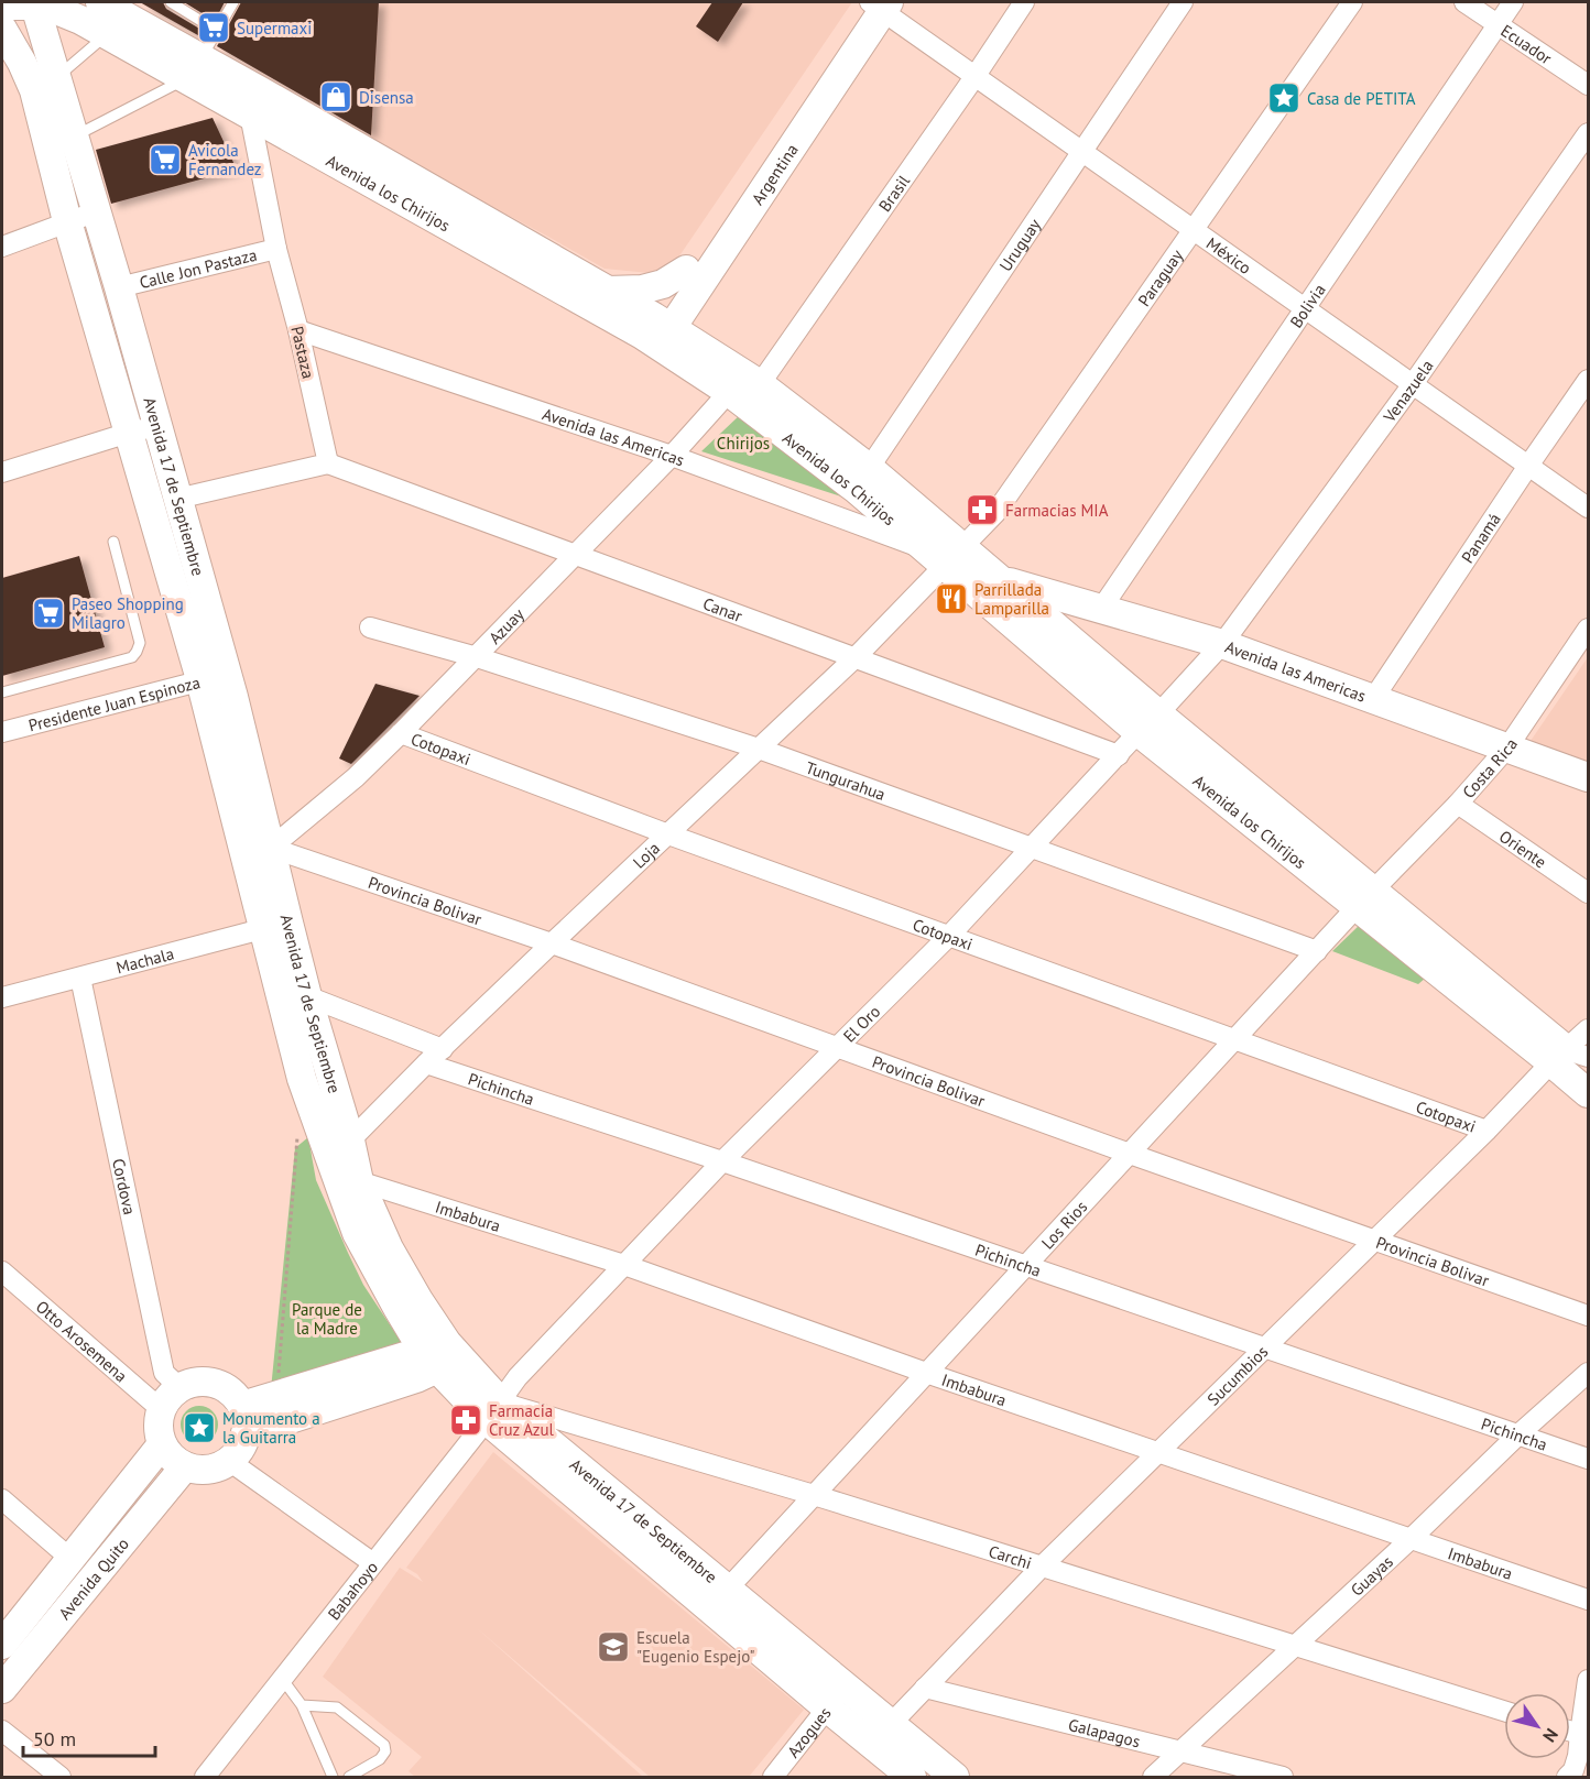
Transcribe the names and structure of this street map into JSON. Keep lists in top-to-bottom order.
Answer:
{
  "streets": {
    "street": [
      "Ecuador",
      "Argentina",
      "Avenida los Chirijos",
      "Brasil",
      "Uruguay",
      "México",
      "Calle Jon Pastaza",
      "Paraguay",
      "Bolivia",
      "Pastaza",
      "Venazuela",
      "Avenida las Americas",
      "Avenida 17 de Septiembre",
      "Panamá",
      "Canar",
      "Azuay",
      "Presidente Juan Espinoza",
      "Cotopaxi",
      "Costa Rica",
      "Tungurahua",
      "Oriente",
      "Loja",
      "Provincia Bolivar",
      "Machala",
      "El Oro",
      "Pichincha",
      "Cordova",
      "Imbabura",
      "Los Rios",
      "Otto Arosemena",
      "Sucumbios",
      "Carchi",
      "Guayas",
      "Avenida Quito",
      "Babahoyo",
      "Azogues",
      "Galapagos"
    ]
  },
  "crossings": [
    ["Ecuador", "Bolivia"],
    ["Argentina", "Avenida los Chirijos"],
    ["Argentina", "México"],
    ["Avenida los Chirijos", "Brasil"],
    ["Avenida los Chirijos", "Uruguay"],
    ["Avenida los Chirijos", "Paraguay"],
    ["Avenida los Chirijos", "Pastaza"],
    ["Avenida los Chirijos", "Avenida las Americas"],
    ["Avenida los Chirijos", "Avenida 17 de Septiembre"],
    ["Avenida los Chirijos", "Azuay"],
    ["Avenida los Chirijos", "Costa Rica"],
    ["Avenida los Chirijos", "Loja"],
    ["Avenida los Chirijos", "El Oro"],
    ["Avenida los Chirijos", "Los Rios"],
    ["Avenida los Chirijos", "Sucumbios"],
    ["Brasil", "México"],
    ["Brasil", "Azuay"],
    ["Uruguay", "México"],
    ["México", "Paraguay"],
    ["México", "Bolivia"],
    ["México", "Venazuela"],
    ["México", "Panamá"],
    ["Calle Jon Pastaza", "Pastaza"],
    ["Calle Jon Pastaza", "Avenida 17 de Septiembre"],
    ["Paraguay", "Avenida las Americas"],
    ["Paraguay", "Loja"],
    ["Bolivia", "Avenida las Americas"],
    ["Pastaza", "Avenida las Americas"],
    ["Pastaza", "Canar"],
    ["Venazuela", "Avenida las Americas"],
    ["Venazuela", "El Oro"],
    ["Avenida las Americas", "Panamá"],
    ["Avenida las Americas", "Azuay"],
    ["Avenida las Americas", "Costa Rica"],
    ["Avenida las Americas", "Loja"],
    ["Avenida las Americas", "El Oro"],
    ["Avenida 17 de Septiembre", "Azuay"],
    ["Avenida 17 de Septiembre", "Presidente Juan Espinoza"],
    ["Avenida 17 de Septiembre", "Loja"],
    ["Avenida 17 de Septiembre", "Provincia Bolivar"],
    ["Avenida 17 de Septiembre", "Machala"],
    ["Avenida 17 de Septiembre", "El Oro"],
    ["Avenida 17 de Septiembre", "Imbabura"],
    ["Avenida 17 de Septiembre", "Los Rios"],
    ["Avenida 17 de Septiembre", "Sucumbios"],
    ["Avenida 17 de Septiembre", "Carchi"],
    ["Avenida 17 de Septiembre", "Babahoyo"],
    ["Avenida 17 de Septiembre", "Azogues"],
    ["Canar", "Azuay"],
    ["Canar", "Loja"],
    ["Canar", "El Oro"],
    ["Azuay", "Cotopaxi"],
    ["Azuay", "Tungurahua"],
    ["Azuay", "Provincia Bolivar"],
    ["Cotopaxi", "Loja"],
    ["Cotopaxi", "El Oro"],
    ["Cotopaxi", "Los Rios"],
    ["Cotopaxi", "Sucumbios"],
    ["Costa Rica", "Oriente"],
    ["Costa Rica", "Los Rios"],
    ["Tungurahua", "Loja"],
    ["Tungurahua", "El Oro"],
    ["Tungurahua", "Los Rios"],
    ["Loja", "Provincia Bolivar"],
    ["Loja", "Pichincha"],
    ["Provincia Bolivar", "El Oro"],
    ["Provincia Bolivar", "Los Rios"],
    ["Provincia Bolivar", "Sucumbios"],
    ["Machala", "Cordova"],
    ["El Oro", "Pichincha"],
    ["El Oro", "Imbabura"],
    ["El Oro", "Carchi"],
    ["El Oro", "Babahoyo"],
    ["Pichincha", "Los Rios"],
    ["Pichincha", "Sucumbios"],
    ["Pichincha", "Guayas"],
    ["Cordova", "Otto Arosemena"],
    ["Cordova", "Avenida Quito"],
    ["Imbabura", "Los Rios"],
    ["Imbabura", "Sucumbios"],
    ["Imbabura", "Guayas"],
    ["Los Rios", "Carchi"],
    ["Otto Arosemena", "Avenida Quito"],
    ["Sucumbios", "Carchi"],
    ["Sucumbios", "Galapagos"],
    ["Carchi", "Guayas"],
    ["Carchi", "Babahoyo"],
    ["Guayas", "Galapagos"]
  ],
  "parks": ["Chirijos", "Parque de la Madre"],
  "places": {
    "supermarket": ["Supermaxi", "Avicola Fernandez", "Paseo Shopping Milagro"],
    "shop": ["Disensa"],
    "place": ["Casa de PETITA", "Monumento a la Guitarra"],
    "pharmacy": ["Farmacias MIA", "Farmacia Cruz Azul"],
    "restaurant": ["Parrillada Lamparilla"],
    "school or university": ["Escuela \"Eugenio Espejo\""]
  },
  "scale_bar": "50 m",
  "north": "bottom right"
}
